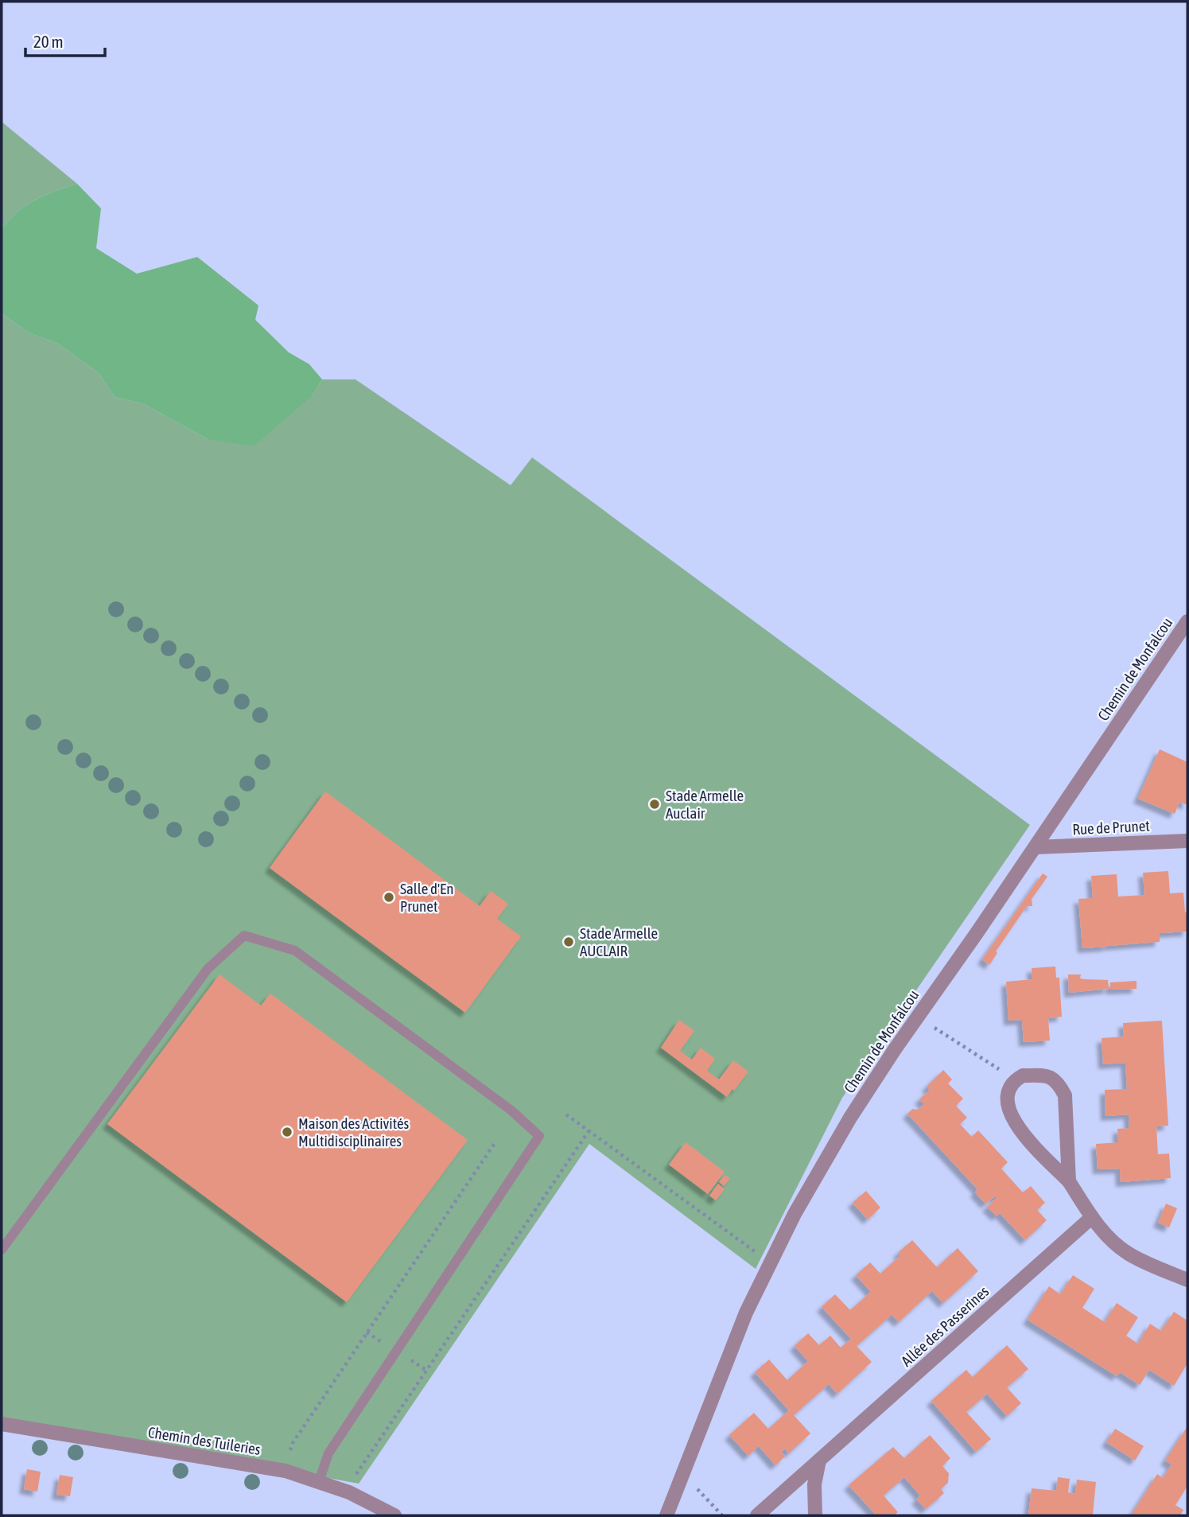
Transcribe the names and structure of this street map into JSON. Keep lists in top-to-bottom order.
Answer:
{
  "streets": {
    "street": [
      "Chemin de Monfalcou",
      "Rue de Prunet",
      "Allée des Passerines",
      "Chemin des Tuileries"
    ]
  },
  "crossings": [
    ["Chemin de Monfalcou", "Rue de Prunet"]
  ],
  "places": [
    "Stade Armelle Auclair",
    "Salle d'En Prunet",
    "Stade Armelle AUCLAIR",
    "Maison des Activités Multidisciplinaires"
  ],
  "scale_bar": "20 m"
}
